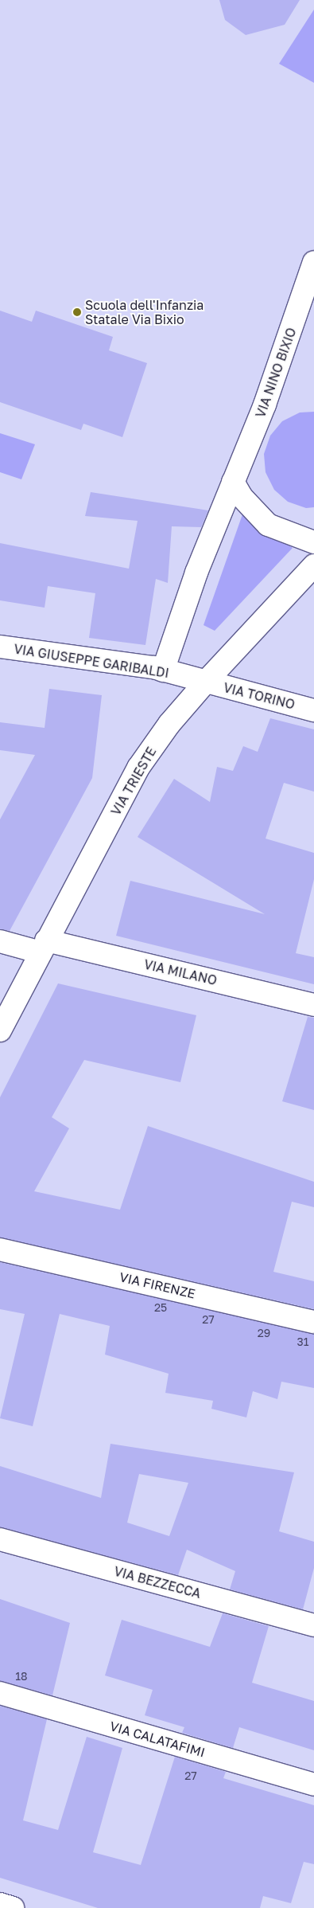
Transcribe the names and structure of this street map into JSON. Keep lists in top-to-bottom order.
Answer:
{
  "streets": {
    "street": [
      "VIA NINO BIXIO",
      "VIA GIUSEPPE GARIBALDI",
      "VIA TORINO",
      "VIA TRIESTE",
      "VIA MILANO",
      "VIA FIRENZE",
      "VIA BEZZECCA",
      "VIA CALATAFIMI"
    ]
  },
  "crossings": [
    ["VIA NINO BIXIO", "VIA GIUSEPPE GARIBALDI"],
    ["VIA GIUSEPPE GARIBALDI", "VIA TORINO"],
    ["VIA GIUSEPPE GARIBALDI", "VIA TRIESTE"],
    ["VIA TORINO", "VIA TRIESTE"],
    ["VIA TRIESTE", "VIA MILANO"]
  ],
  "places": ["Scuola dell'Infanzia Statale Via Bixio"],
  "house_numbers": [
    "25",
    "27",
    "29",
    "31",
    "18",
    "27"
  ]
}
